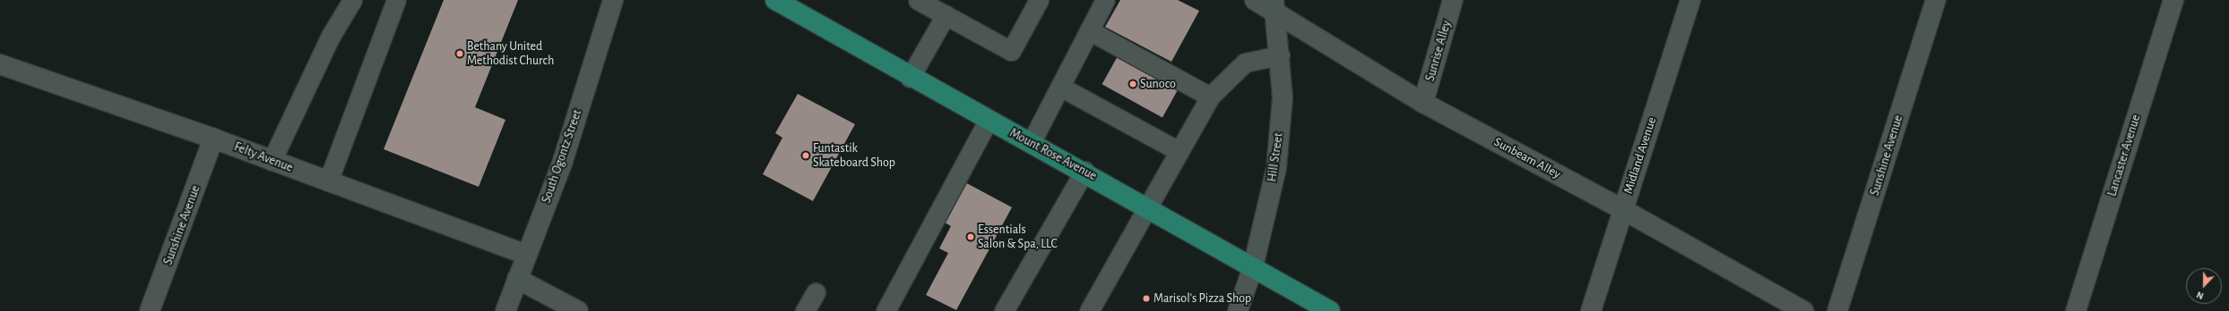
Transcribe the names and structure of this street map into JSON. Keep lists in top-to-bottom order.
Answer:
{
  "streets": {
    "main road": ["Mount Rose Avenue"],
    "street": [
      "Sunrise Alley",
      "Midland Avenue",
      "Sunshine Avenue",
      "Lancaster Avenue",
      "South Ogontz Street",
      "Felty Avenue",
      "Hill Street",
      "Sunbeam Alley"
    ]
  },
  "crossings": [
    ["Sunrise Alley", "Sunbeam Alley"],
    ["Mount Rose Avenue", "Hill Street"],
    ["Midland Avenue", "Sunbeam Alley"],
    ["Sunshine Avenue", "Felty Avenue"],
    ["South Ogontz Street", "Felty Avenue"],
    ["Hill Street", "Sunbeam Alley"]
  ],
  "places": [
    "Bethany United Methodist Church",
    "Sunoco",
    "Funtastik Skateboard Shop",
    "Essentials Salon & Spa, LLC",
    "Marisol's Pizza Shop"
  ],
  "north": "bottom"
}
